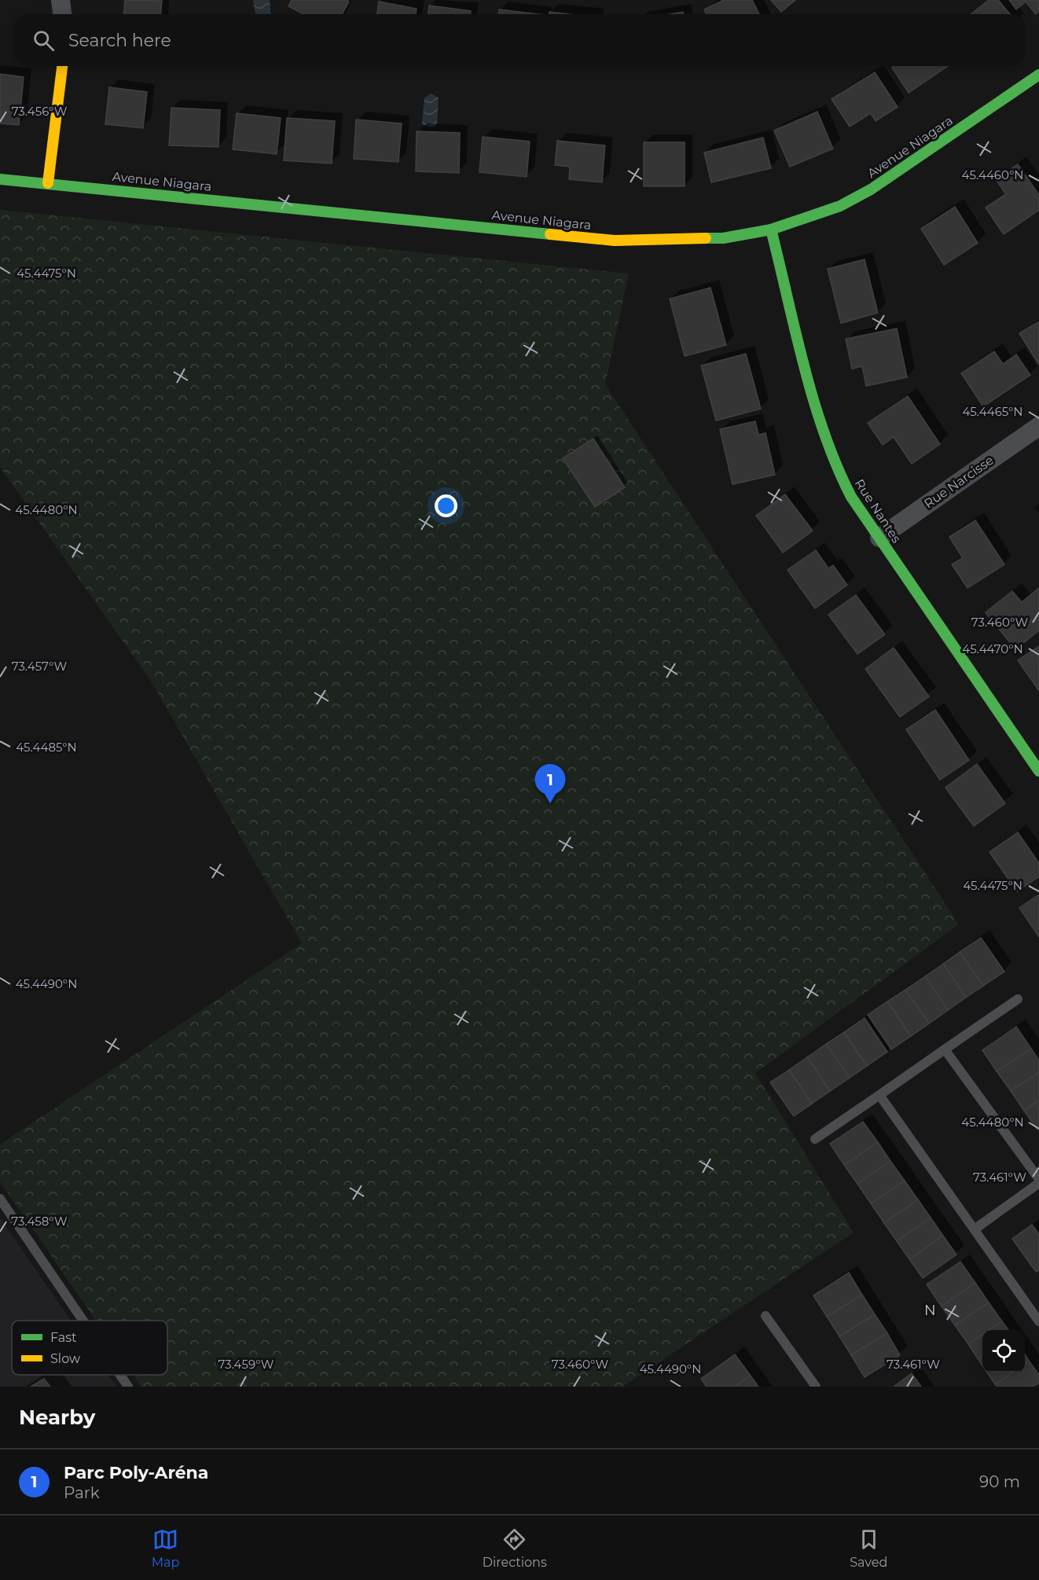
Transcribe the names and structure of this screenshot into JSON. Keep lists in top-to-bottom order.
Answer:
{
  "streets": {
    "street": ["Avenue Niagara", "Rue Narcisse", "Rue Nantes"]
  },
  "crossings": [
    ["Avenue Niagara", "Rue Nantes"],
    ["Rue Narcisse", "Rue Nantes"]
  ],
  "districts": ["N"],
  "legend": ["Fast", "Slow"],
  "page": {
    "search": "Search here",
    "pins": "1",
    "heading": "Nearby",
    "list": [
      {
        "mark": "1",
        "name": "Parc Poly-Aréna",
        "note": "Park",
        "value": "90 m"
      }
    ],
    "nav": ["Map", "Directions", "Saved"]
  },
  "coordinates": [
    "73.456°W",
    "45.4460°N",
    "45.4475°N",
    "45.4465°N",
    "45.4480°N",
    "73.460°W",
    "45.4470°N",
    "73.457°W",
    "45.4485°N",
    "45.4490°N",
    "73.461°W",
    "73.458°W",
    "73.459°W"
  ]
}
